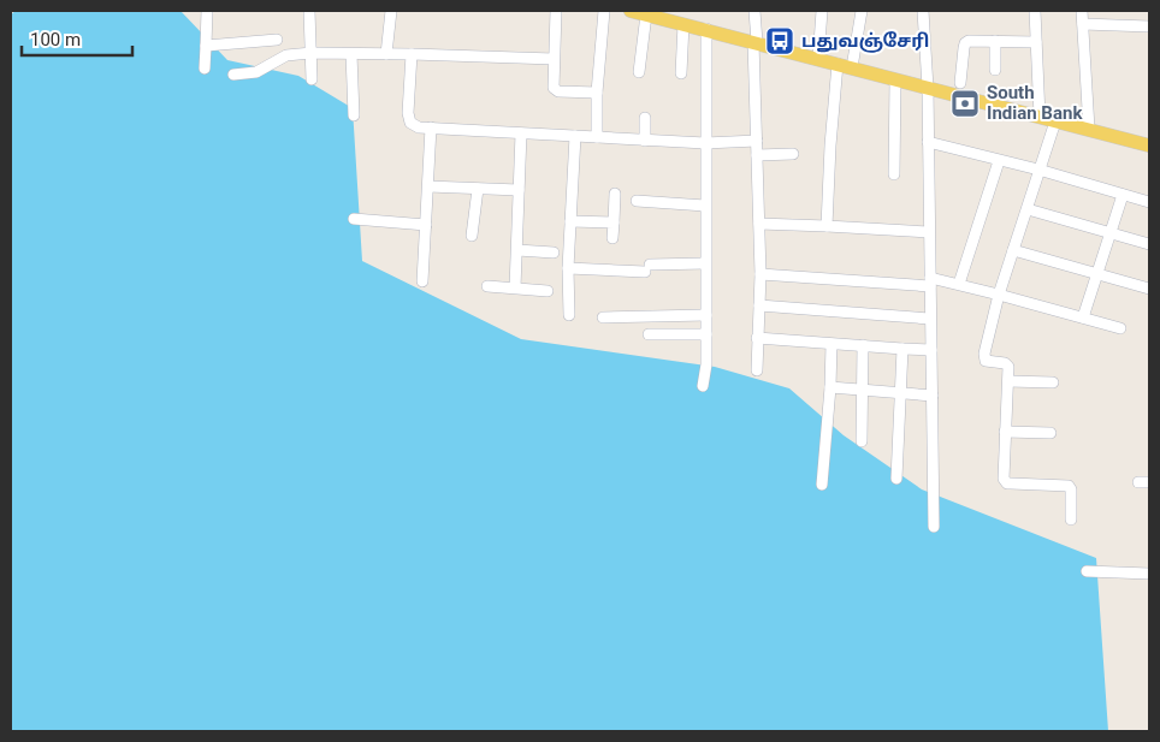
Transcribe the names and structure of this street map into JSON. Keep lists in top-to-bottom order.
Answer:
{
  "places": {
    "bus stop": ["பதுவஞ்சேரி"],
    "bank": ["South Indian Bank"]
  },
  "scale_bar": "100 m"
}
